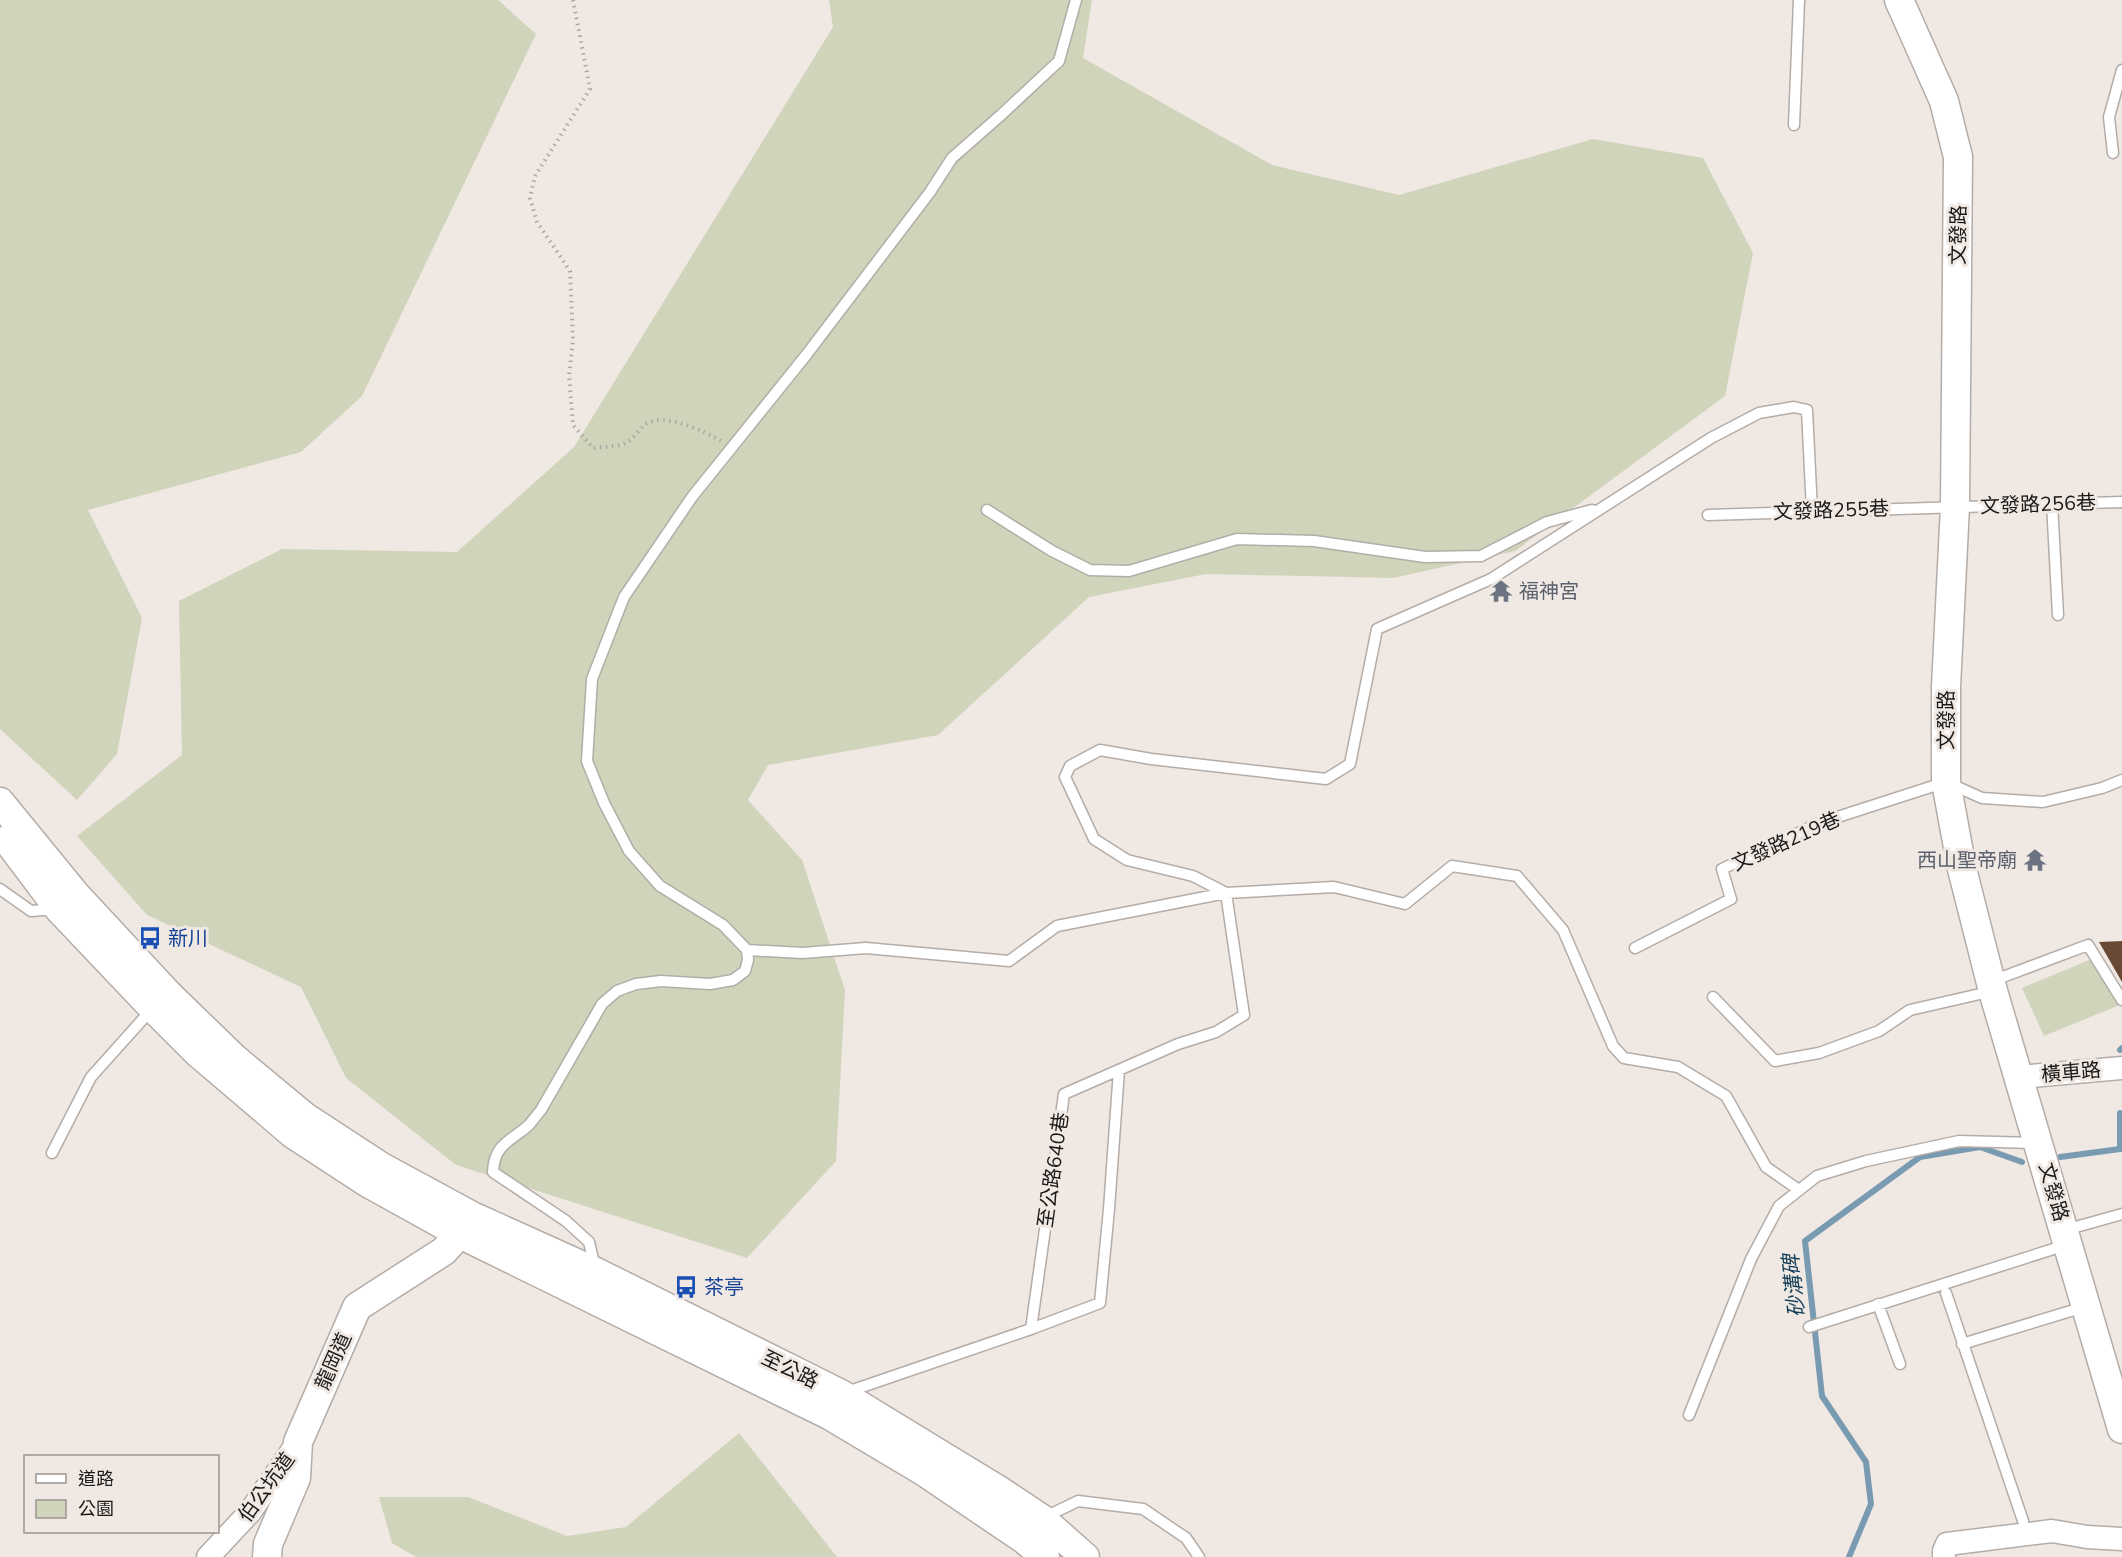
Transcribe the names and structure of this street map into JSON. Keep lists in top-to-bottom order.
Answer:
{
  "streets": {
    "street": [
      "文發路",
      "橫車路",
      "龍岡道",
      "至公路",
      "伯公坑道"
    ],
    "lane": [
      "文發路256巷",
      "文發路255巷",
      "文發路219巷",
      "至公路640巷"
    ]
  },
  "crossings": [
    ["文發路", "文發路256巷"],
    ["文發路", "文發路255巷"],
    ["文發路", "文發路219巷"],
    ["文發路", "橫車路"],
    ["文發路256巷", "文發路255巷"],
    ["龍岡道", "至公路"],
    ["龍岡道", "伯公坑道"]
  ],
  "water": ["砂溝碑"],
  "places": {
    "temple": ["福神宮", "西山聖帝廟"],
    "bus stop": ["新川", "茶亭"]
  },
  "legend": ["道路", "公園"]
}
